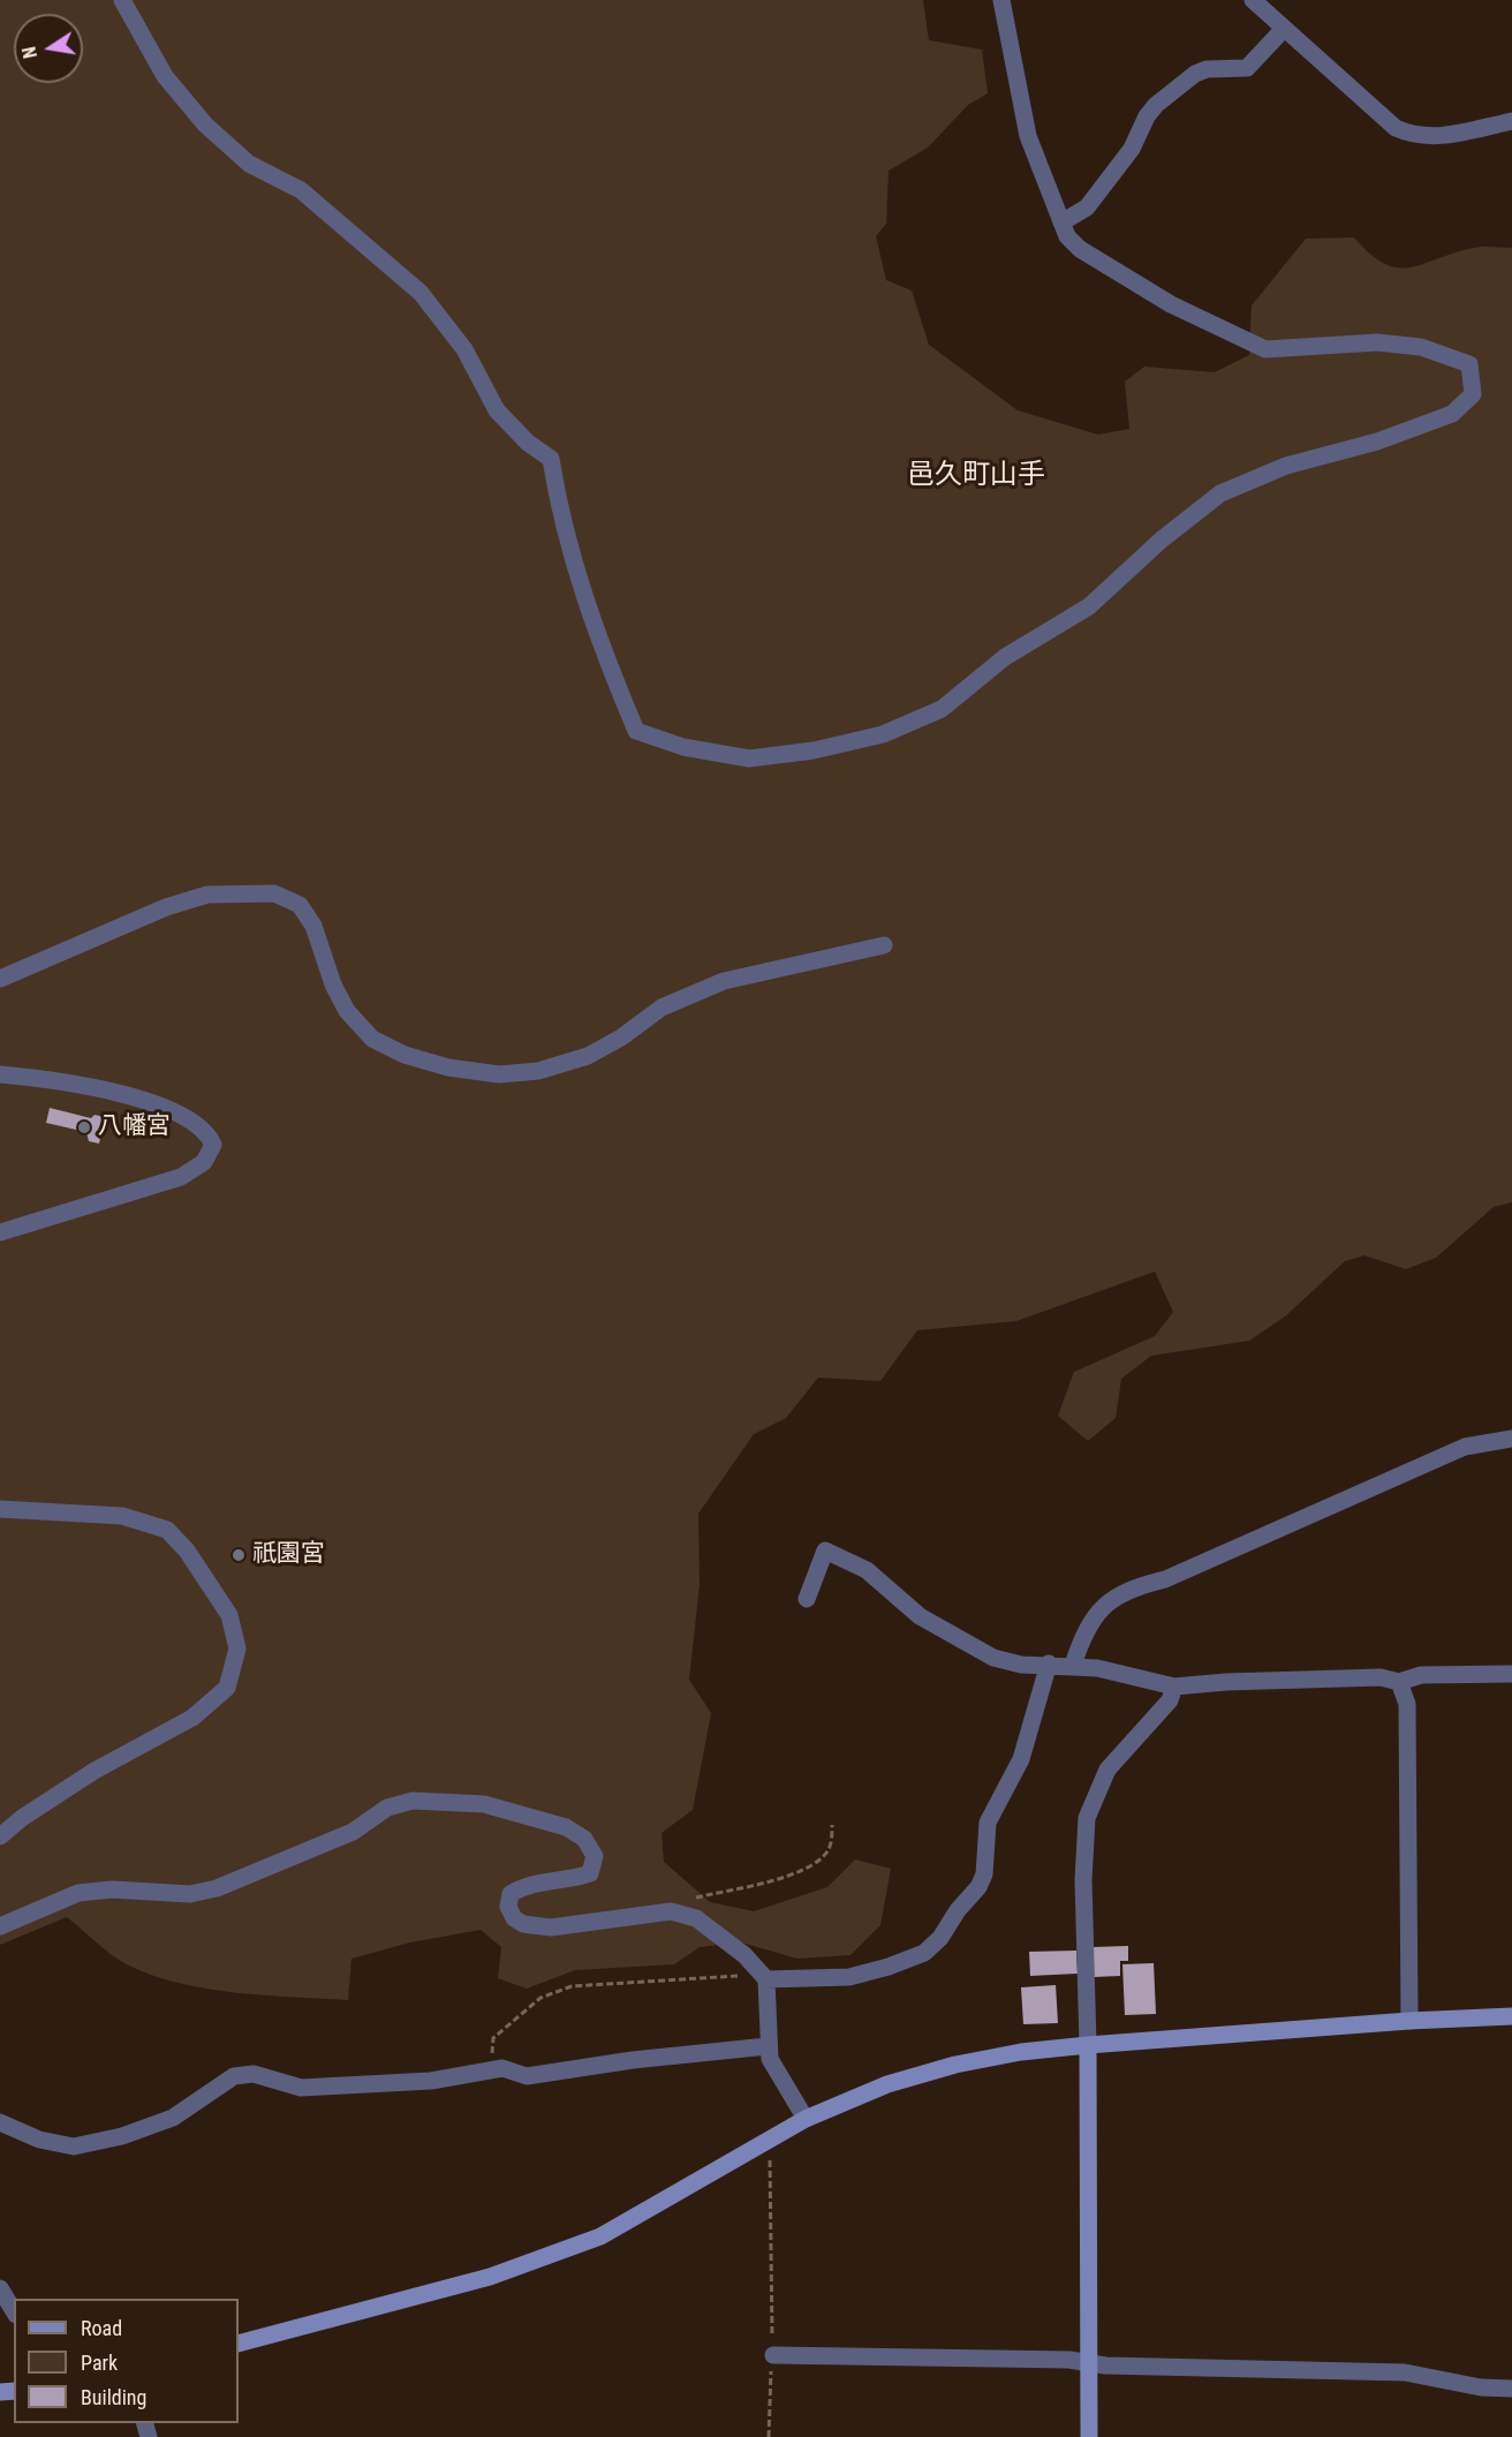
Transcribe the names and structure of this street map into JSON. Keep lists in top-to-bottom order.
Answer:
{
  "districts": ["邑久町山手"],
  "places": ["八幡宮", "祇園宮"],
  "legend": ["Road", "Park", "Building"],
  "north": "left"
}
